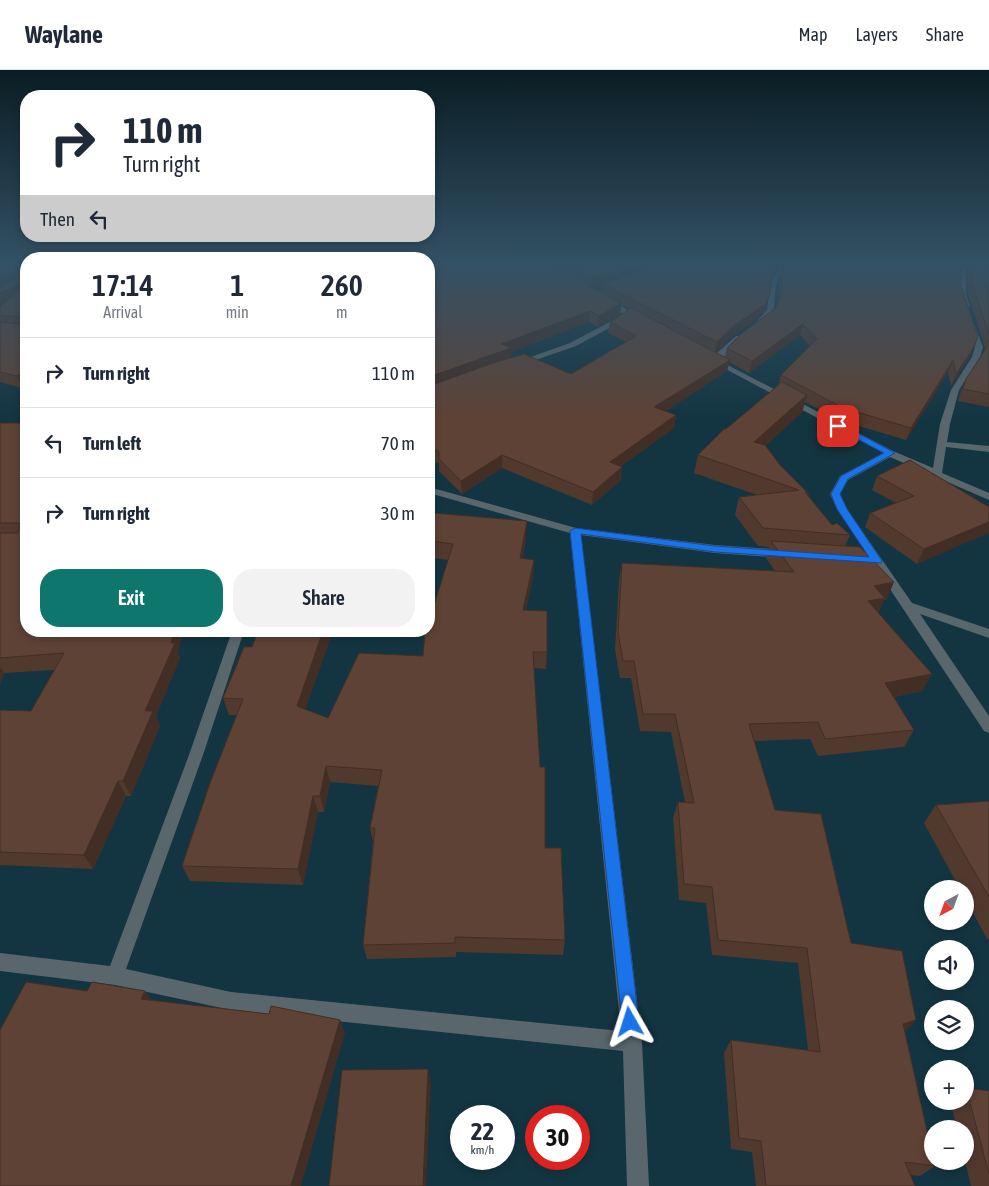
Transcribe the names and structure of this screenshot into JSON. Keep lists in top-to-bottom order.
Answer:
{
  "north": "bottom left",
  "page": {
    "header": "Waylane",
    "nav": ["Map", "Layers", "Share"],
    "turn": ["110 m", "Turn right"],
    "then": "Then",
    "eta": [
      "17:14",
      "Arrival",
      "1",
      "min",
      "260",
      "m"
    ],
    "list": [
      {
        "name": "Turn right",
        "value": "110 m"
      },
      {
        "name": "Turn left",
        "value": "70 m"
      },
      {
        "name": "Turn right",
        "value": "30 m"
      }
    ],
    "buttons": ["Exit", "Share"],
    "map_buttons": ["+", "−"],
    "speed": "22 km/h",
    "limit": "30"
  }
}
